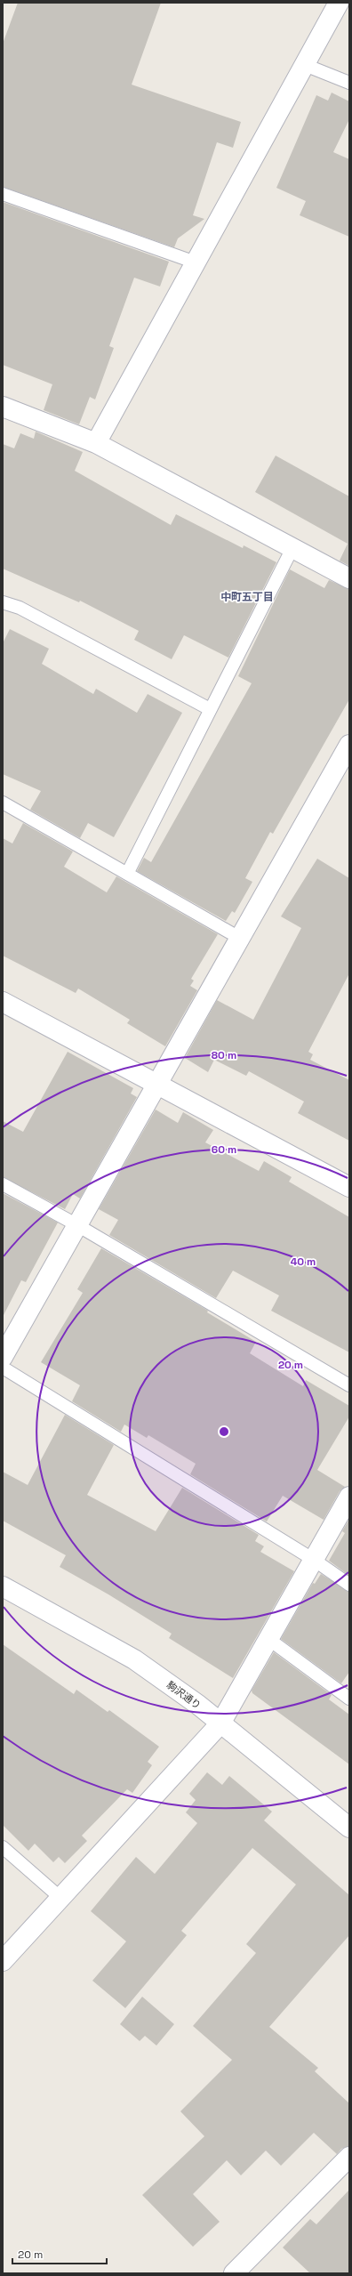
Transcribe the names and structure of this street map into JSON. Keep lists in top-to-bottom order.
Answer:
{
  "streets": {
    "street": ["駒沢通り"]
  },
  "districts": ["中町五丁目"],
  "scale_bar": "20 m",
  "rings": [
    "80 m",
    "60 m",
    "40 m",
    "20 m"
  ]
}
